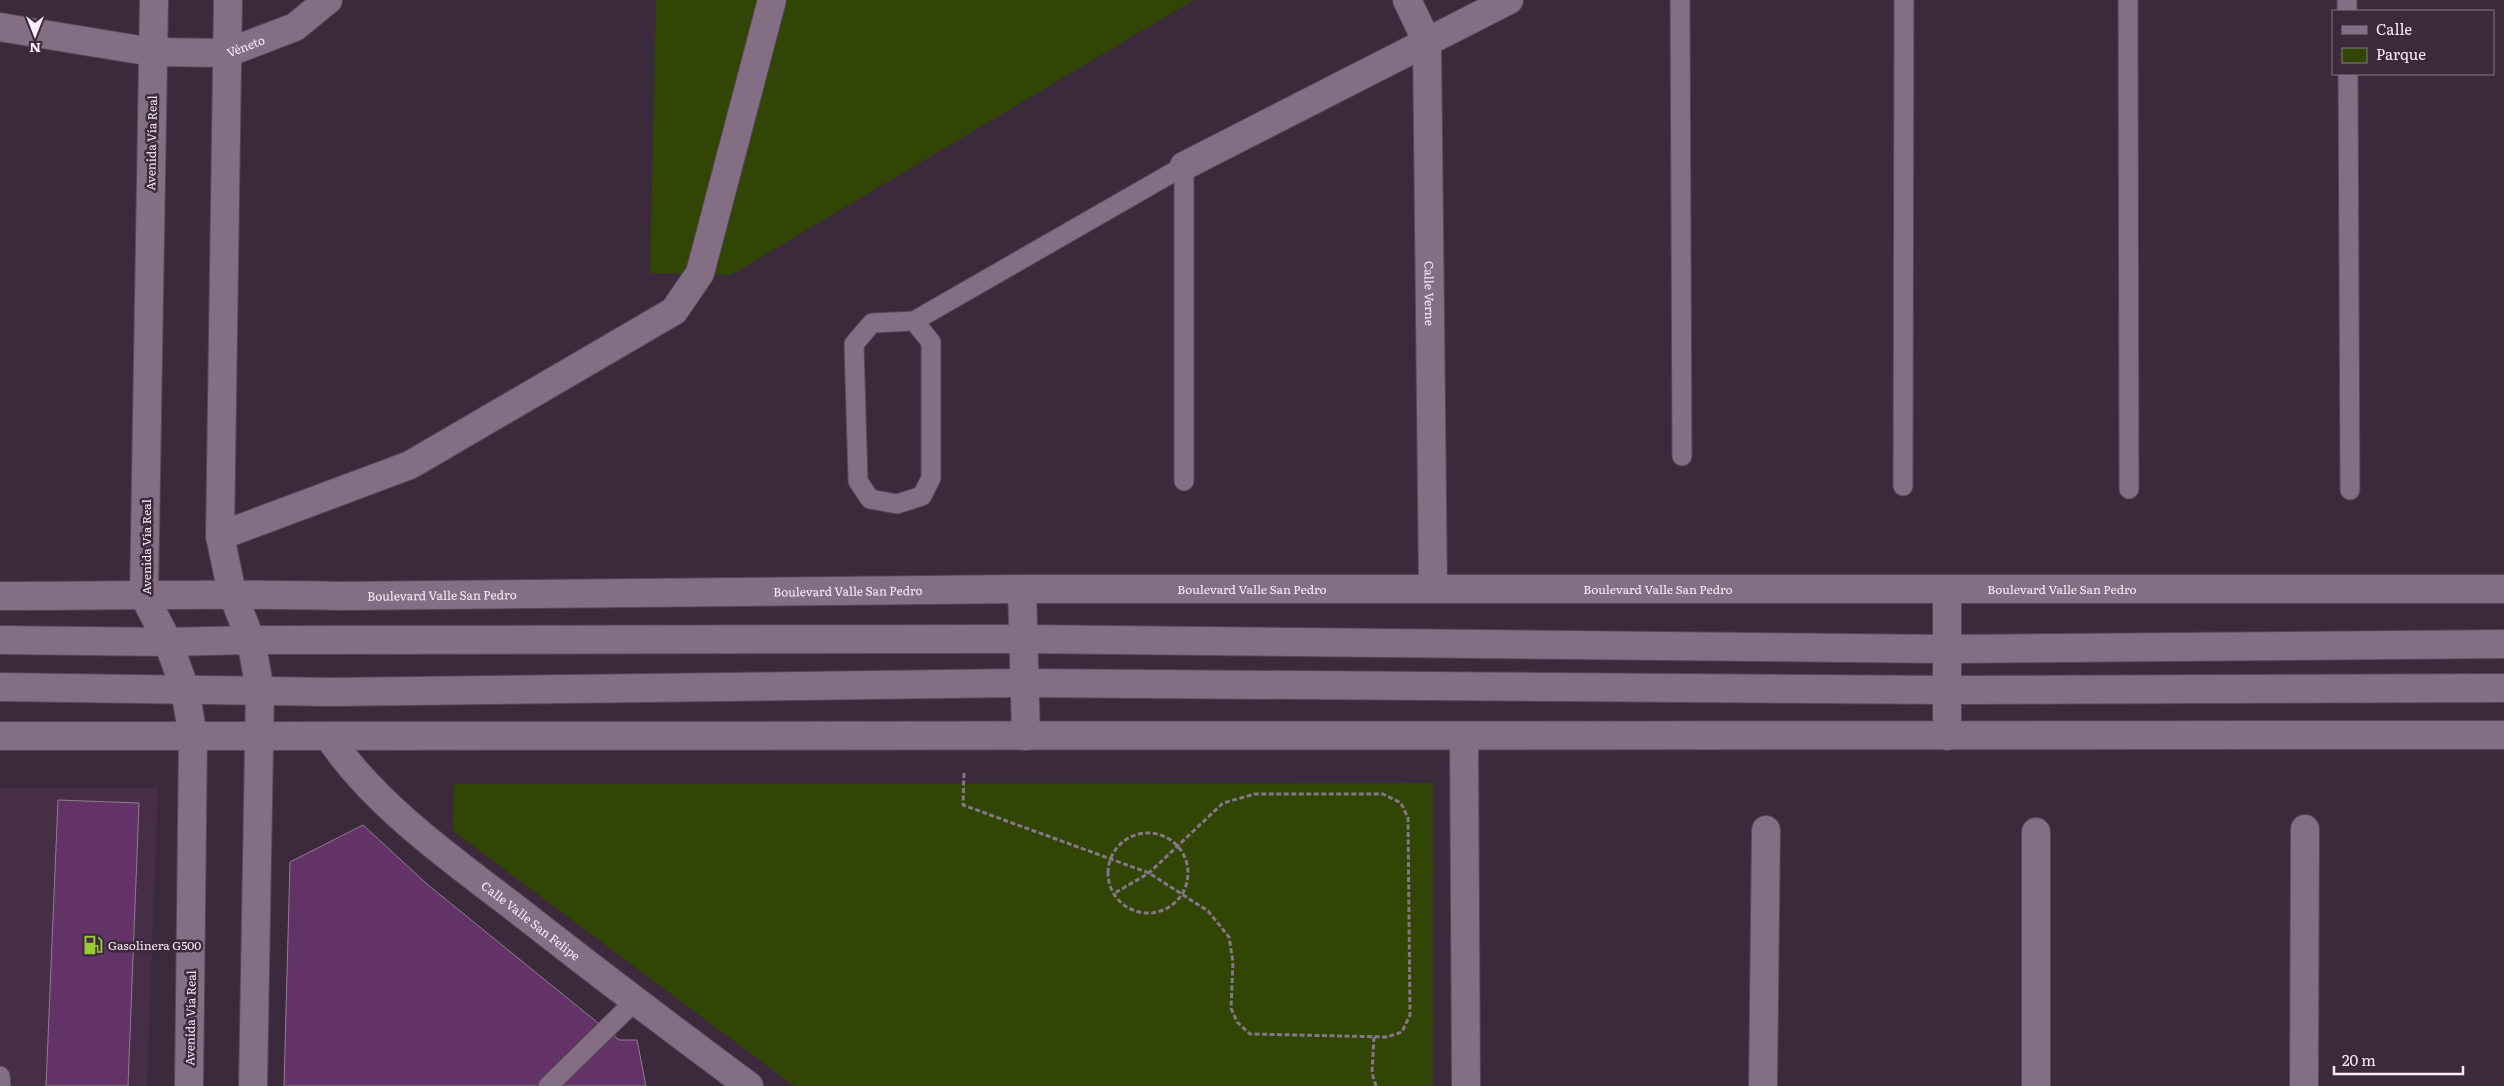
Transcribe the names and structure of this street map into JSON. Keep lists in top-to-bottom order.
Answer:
{
  "streets": {
    "main road": [
      "Véneto",
      "Avenida Vía Real",
      "Calle Verne",
      "Boulevard Valle San Pedro",
      "Calle Valle San Felipe"
    ]
  },
  "crossings": [
    ["Véneto", "Avenida Vía Real"],
    ["Avenida Vía Real", "Boulevard Valle San Pedro"],
    ["Calle Verne", "Boulevard Valle San Pedro"]
  ],
  "places": {
    "fuel station": ["Gasolinera G500"]
  },
  "legend": ["Calle", "Parque"],
  "scale_bar": "20 m",
  "north": "bottom"
}
